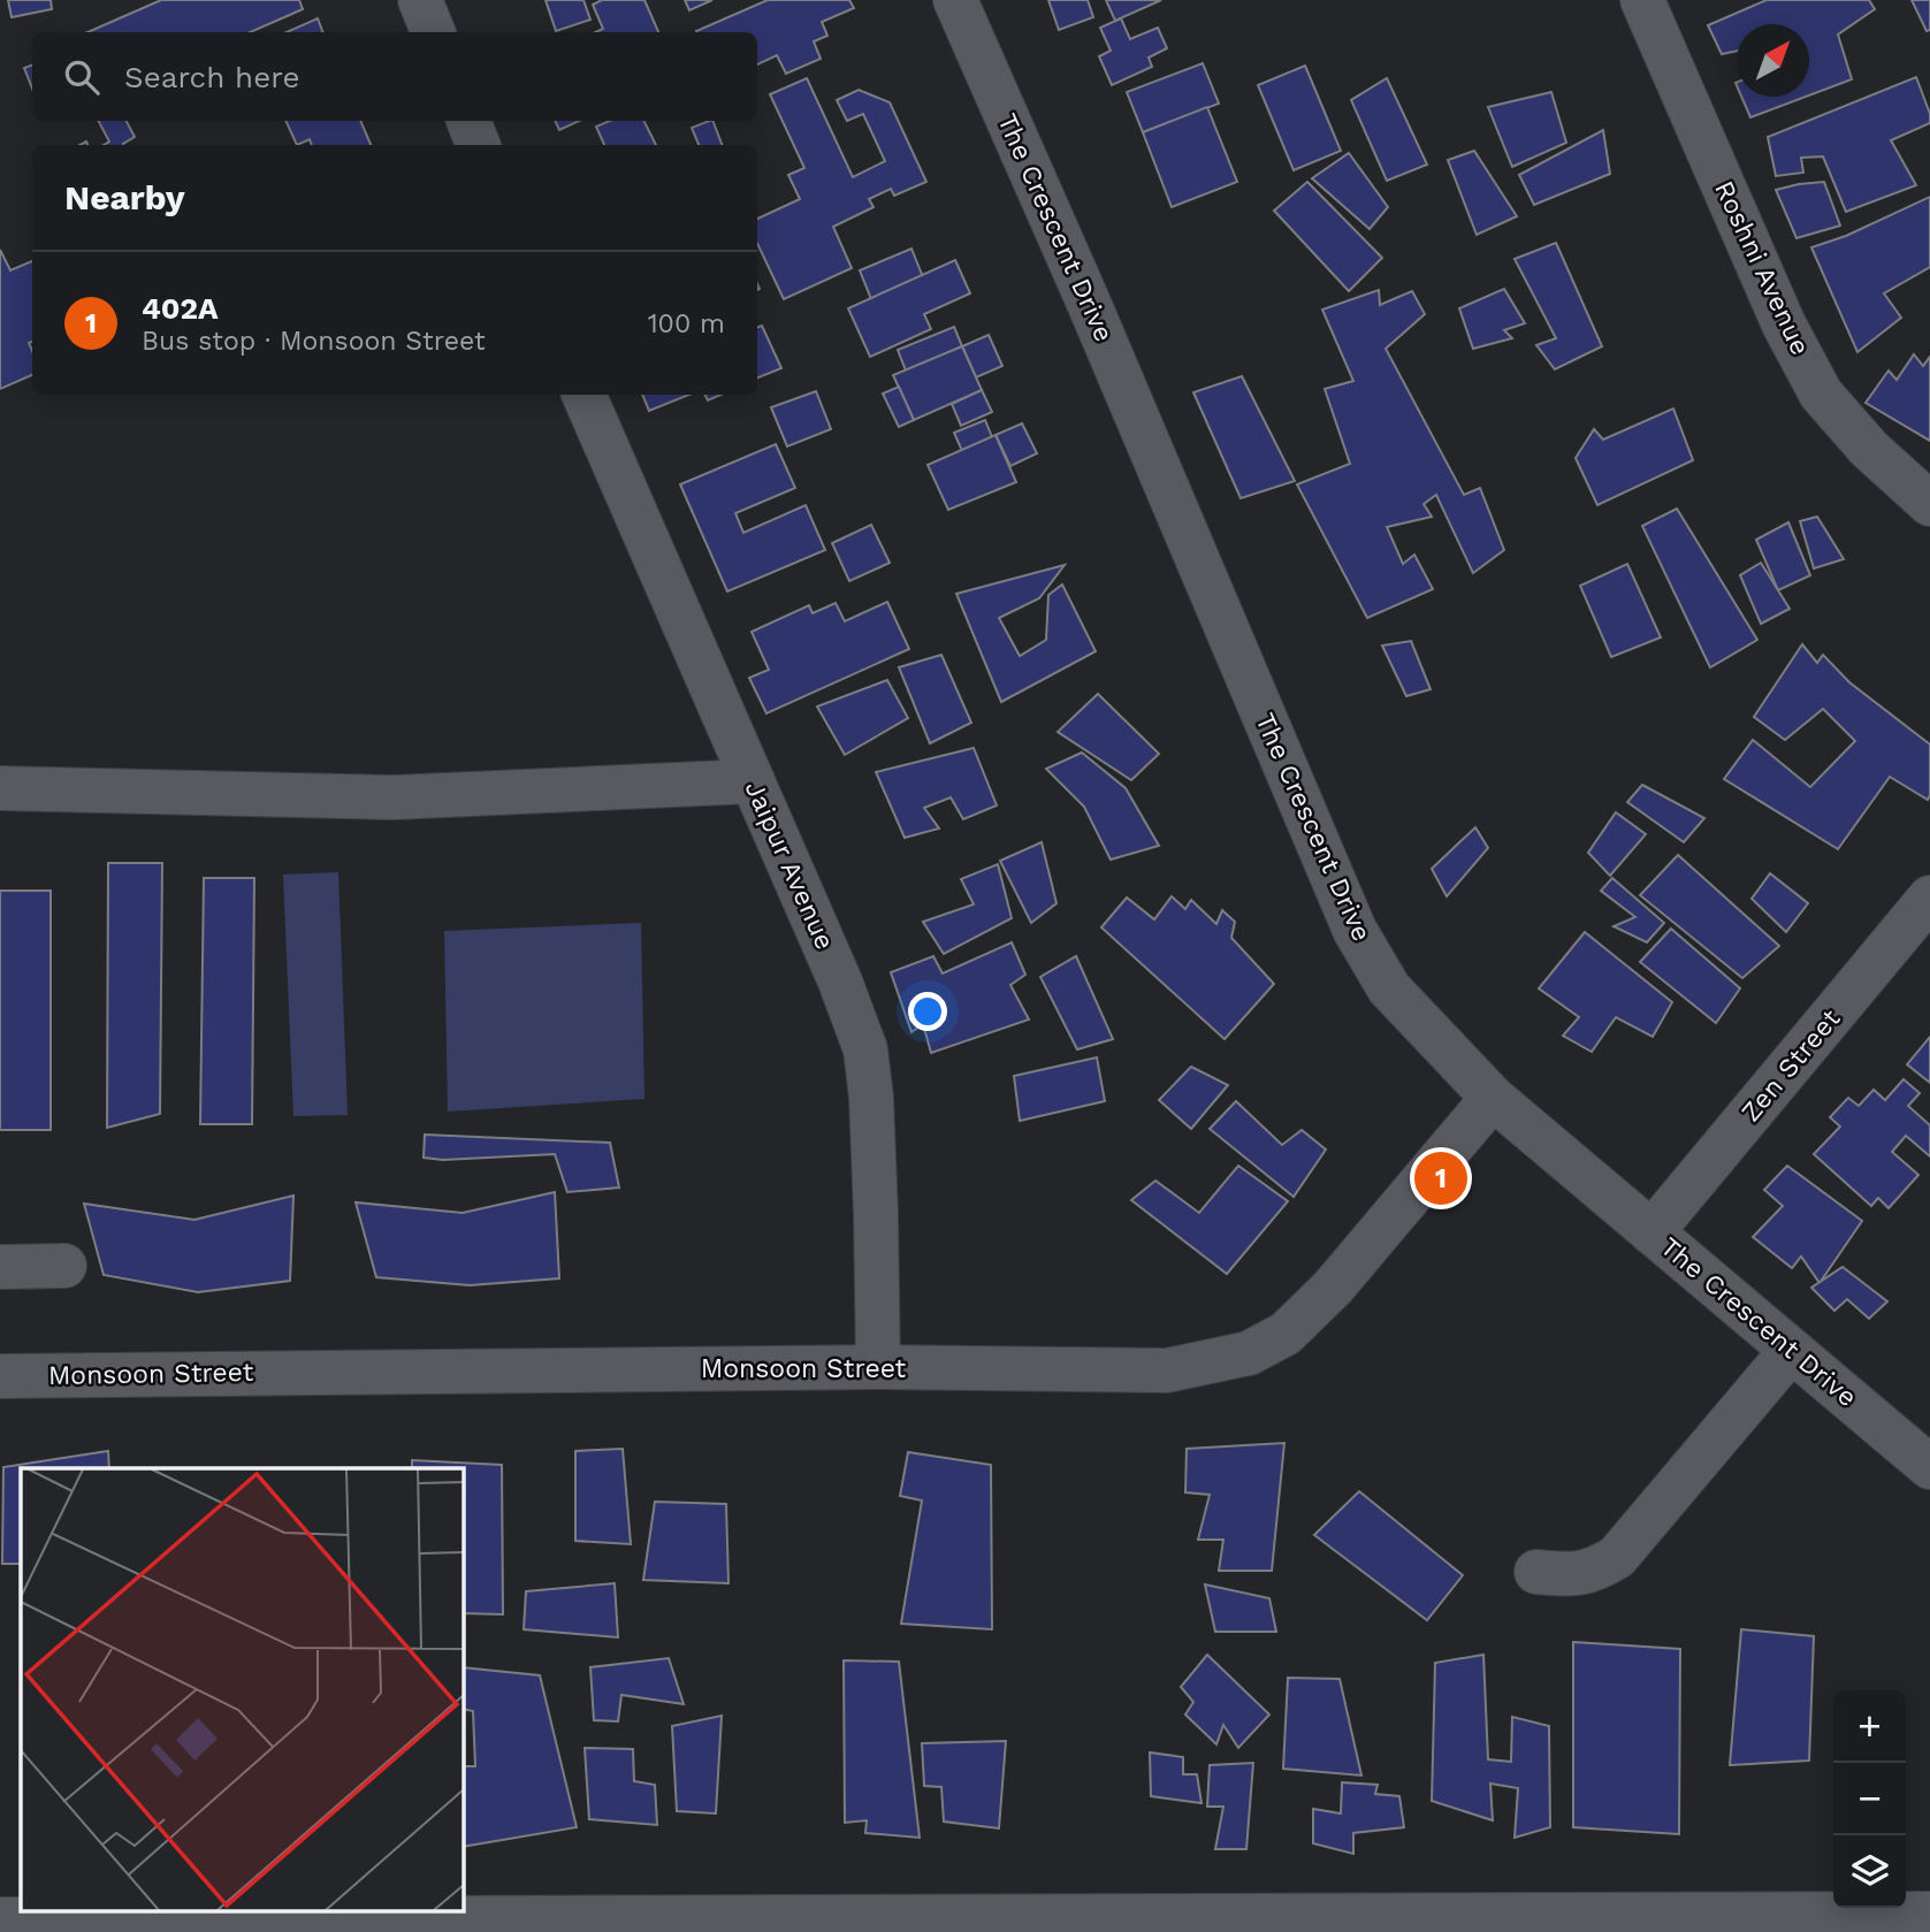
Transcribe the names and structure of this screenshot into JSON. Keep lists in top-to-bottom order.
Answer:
{
  "streets": {
    "street": [
      "The Crescent Drive",
      "Roshni Avenue",
      "Jaipur Avenue",
      "Zen Street",
      "Monsoon Street"
    ]
  },
  "crossings": [
    ["The Crescent Drive", "Zen Street"],
    ["The Crescent Drive", "Monsoon Street"],
    ["Jaipur Avenue", "Monsoon Street"]
  ],
  "north": "top right",
  "page": {
    "search": "Search here",
    "heading": "Nearby",
    "list": [
      {
        "mark": "1",
        "name": "402A",
        "note": "Bus stop · Monsoon Street",
        "value": "100 m"
      }
    ],
    "pins": "1",
    "map_buttons": ["+", "−"]
  }
}
